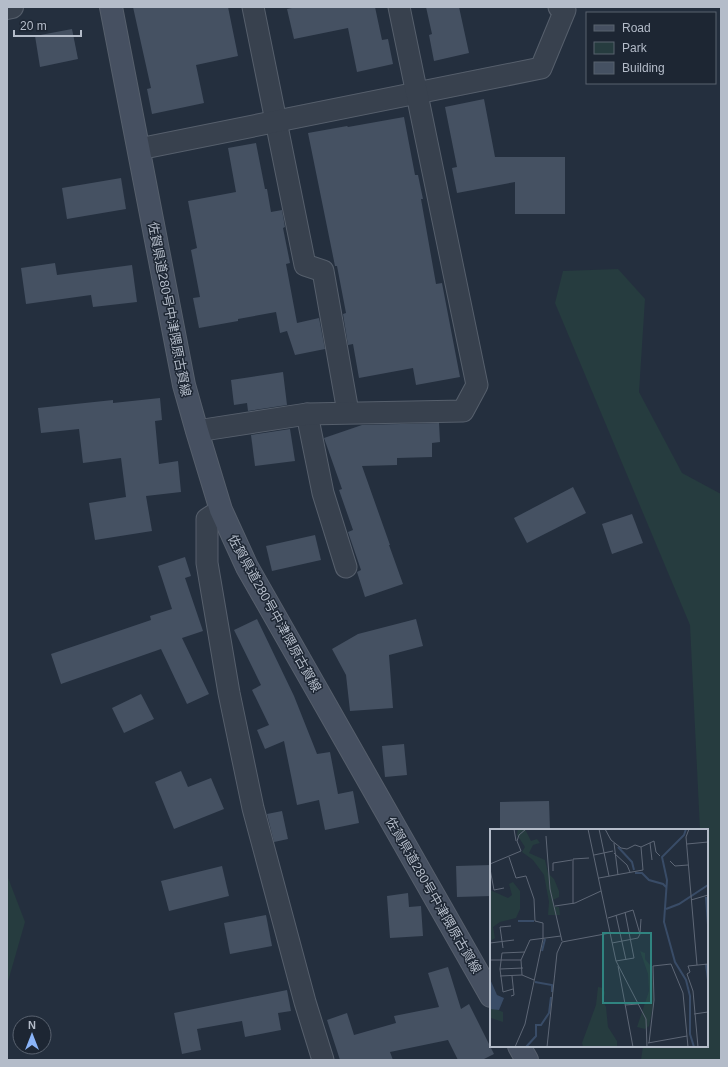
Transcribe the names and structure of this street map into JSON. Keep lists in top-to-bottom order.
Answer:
{
  "streets": {
    "main road": ["佐賀県道280号中津隈原古賀線"]
  },
  "legend": ["Road", "Park", "Building"],
  "scale_bar": "20 m",
  "north": "top"
}
